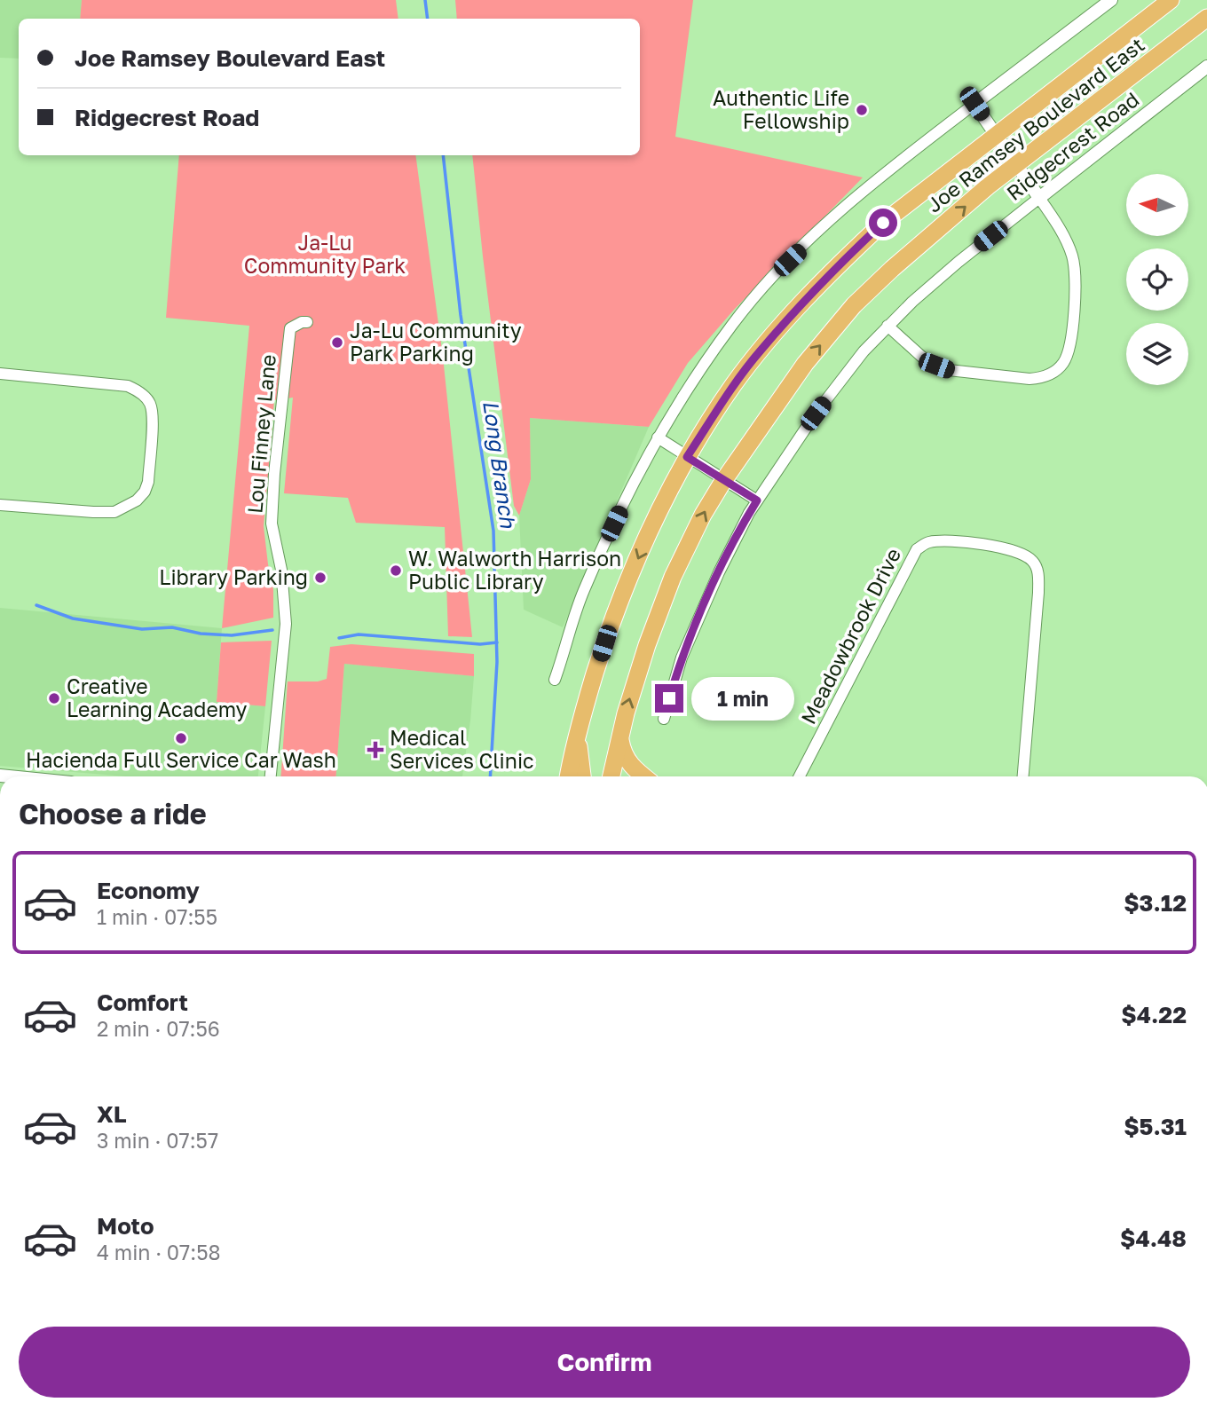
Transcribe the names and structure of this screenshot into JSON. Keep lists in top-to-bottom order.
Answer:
{
  "streets": {
    "highway": ["Joe Ramsey Boulevard East"],
    "street": ["Ridgecrest Road", "Lou Finney Lane", "Meadowbrook Drive"]
  },
  "water": ["Long Branch"],
  "parks": ["Ja-Lu Community Park"],
  "places": {
    "other": [
      "Authentic Life Fellowship",
      "Ja-Lu Community Park Parking",
      "W. Walworth Harrison Public Library",
      "Library Parking",
      "Creative Learning Academy",
      "Hacienda Full Service Car Wash"
    ],
    "health": ["Medical Services Clinic"]
  },
  "north": "left",
  "page": {
    "banner": ["Joe Ramsey Boulevard East", "Ridgecrest Road"],
    "bubble": "1 min",
    "heading": "Choose a ride",
    "list": [
      {
        "name": "Economy",
        "note": "1 min · 07:55",
        "value": "$3.12"
      },
      {
        "name": "Comfort",
        "note": "2 min · 07:56",
        "value": "$4.22"
      },
      {
        "name": "XL",
        "note": "3 min · 07:57",
        "value": "$5.31"
      },
      {
        "name": "Moto",
        "note": "4 min · 07:58",
        "value": "$4.48"
      }
    ],
    "buttons": "Confirm"
  }
}
